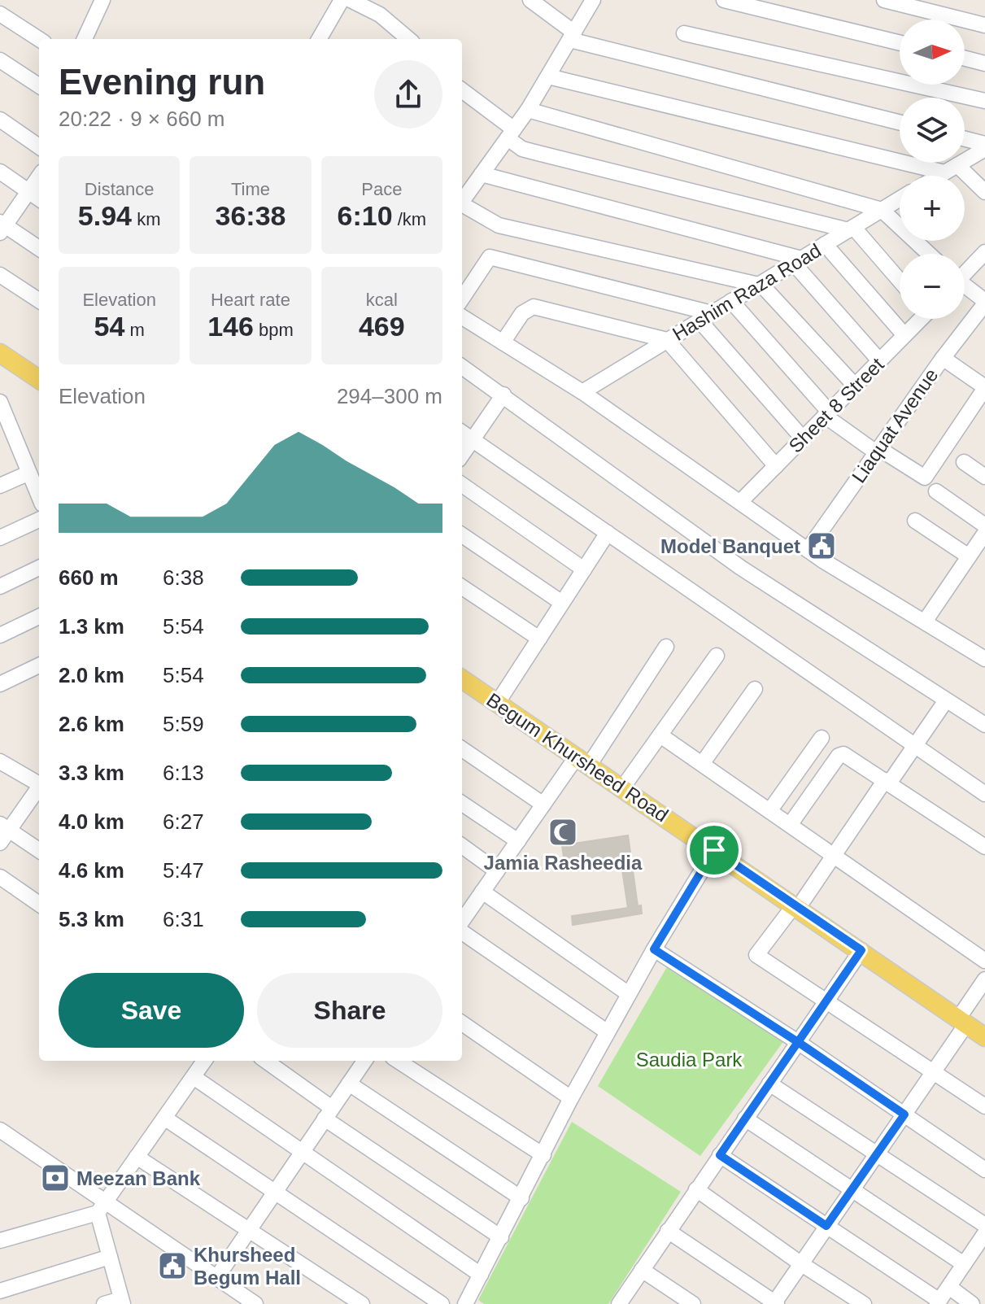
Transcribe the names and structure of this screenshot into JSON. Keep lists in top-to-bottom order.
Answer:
{
  "streets": {
    "main road": ["Begum Khursheed Road"],
    "street": ["Hashim Raza Road", "Sheet 8 Street", "Liaquat Avenue"]
  },
  "parks": ["Saudia Park"],
  "places": {
    "public building": ["Model Banquet", "Khursheed Begum Hall"],
    "mosque": ["Jamia Rasheedia"],
    "bank": ["Meezan Bank"]
  },
  "north": "right",
  "page": {
    "map_buttons": ["+", "−"],
    "heading": ["Evening run", "20:22 · 9 × 660 m"],
    "stats": [
      ["Distance", "5.94 km"],
      ["Time", "36:38"],
      ["Pace", "6:10 /km"],
      ["Elevation", "54 m"],
      ["Heart rate", "146 bpm"],
      ["kcal", "469"]
    ],
    "chart": ["Elevation", "294–300 m"],
    "list": [
      {
        "name": "660 m",
        "note": "6:38"
      },
      {
        "name": "1.3 km",
        "note": "5:54"
      },
      {
        "name": "2.0 km",
        "note": "5:54"
      },
      {
        "name": "2.6 km",
        "note": "5:59"
      },
      {
        "name": "3.3 km",
        "note": "6:13"
      },
      {
        "name": "4.0 km",
        "note": "6:27"
      },
      {
        "name": "4.6 km",
        "note": "5:47"
      },
      {
        "name": "5.3 km",
        "note": "6:31"
      }
    ],
    "buttons": ["Save", "Share"]
  }
}
